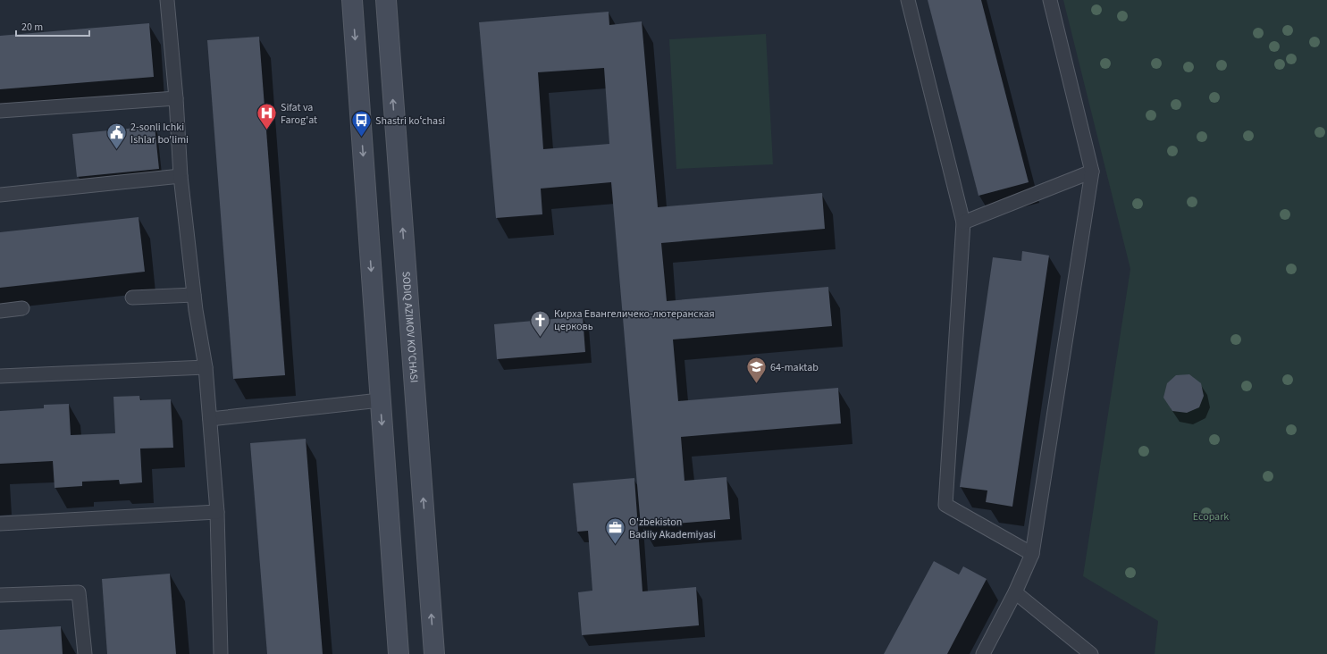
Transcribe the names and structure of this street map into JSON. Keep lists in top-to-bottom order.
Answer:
{
  "streets": {
    "main road": ["SODIQ AZIMOV KO'CHASI"]
  },
  "parks": ["Ecopark"],
  "places": {
    "hospital": ["Sifat va Farog'at"],
    "bus stop": ["Shastri koʻchasi"],
    "public building": ["2-sonli Ichki Ishlar bo'limi"],
    "church": ["Кирха Евангеличеко-лютеранская церковь"],
    "school or university": ["64-maktab"],
    "office": ["O'zbekiston Badiiy Akademiyasi"]
  },
  "scale_bar": "20 m"
}
